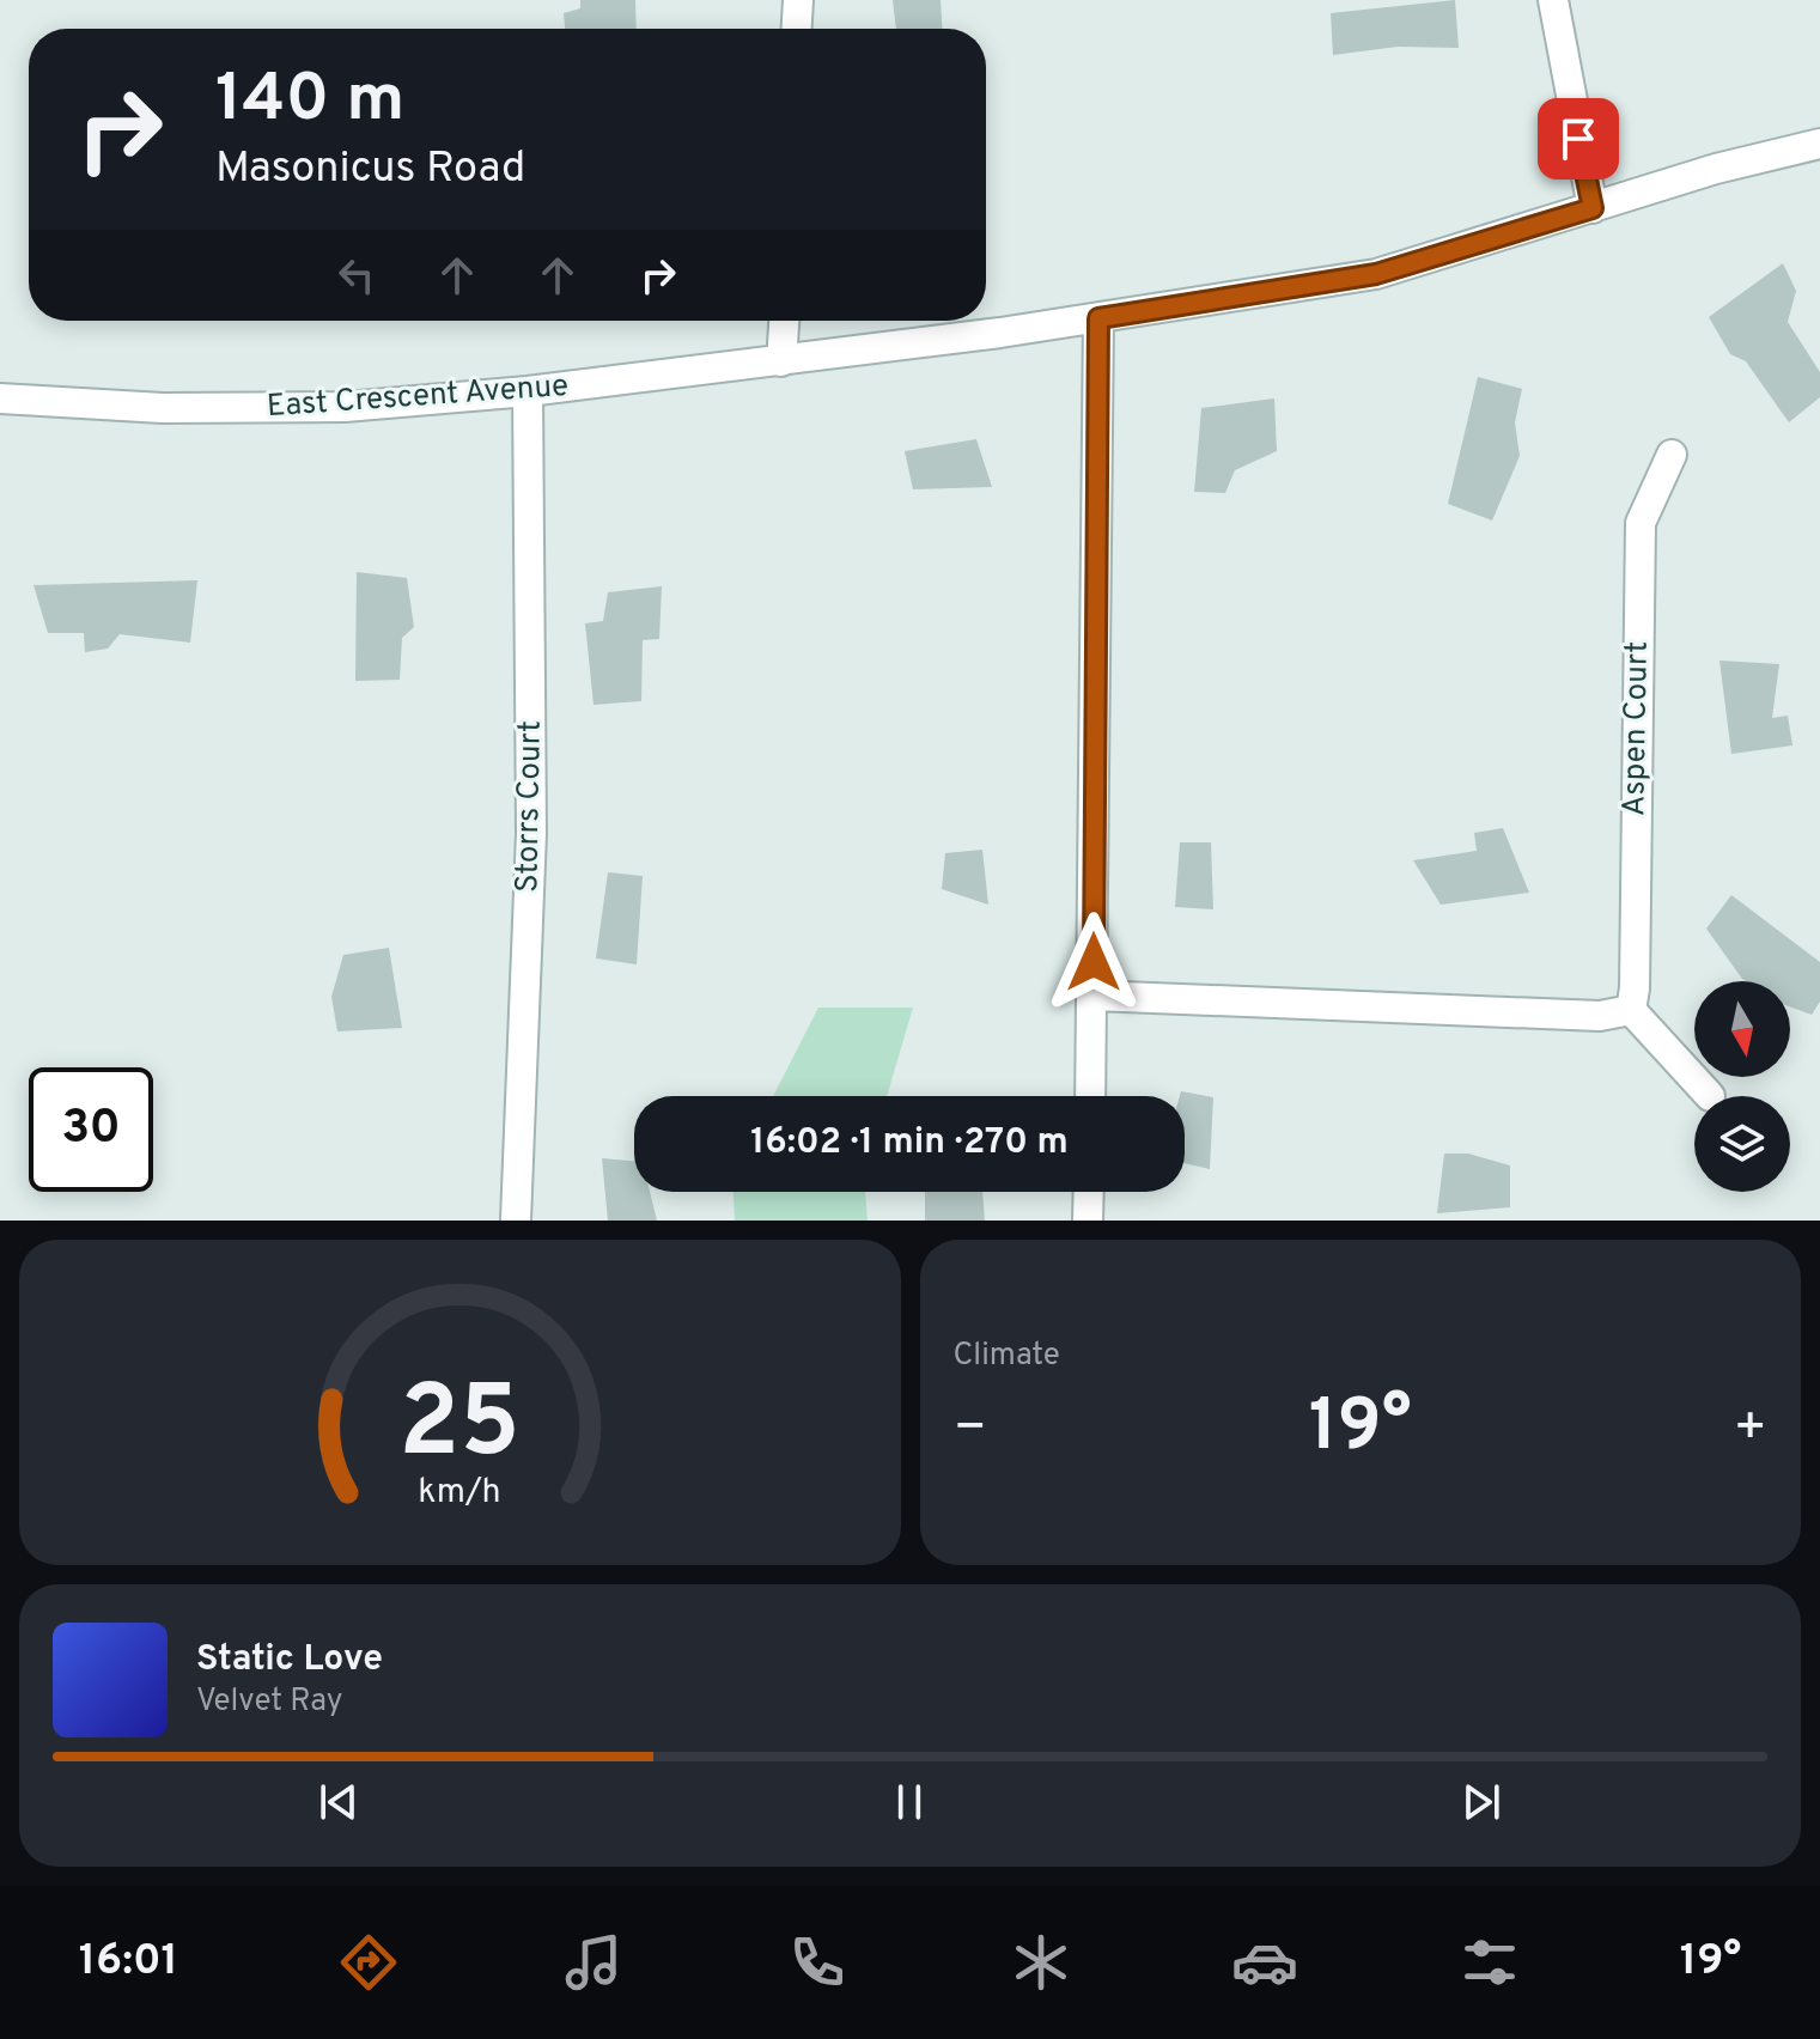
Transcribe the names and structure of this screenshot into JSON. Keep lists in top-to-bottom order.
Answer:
{
  "streets": {
    "street": ["East Crescent Avenue", "Aspen Court", "Storrs Court"]
  },
  "crossings": [
    ["East Crescent Avenue", "Storrs Court"]
  ],
  "north": "bottom",
  "page": {
    "turn": ["140 m", "Masonicus Road"],
    "limit": "30",
    "trip": "16:02 · 1 min · 270 m",
    "tile": "Climate",
    "heat": ["−", "19°", "+"],
    "song": ["Static Love", "Velvet Ray"],
    "tabs": ["16:01", "19°"],
    "gauge": ["25", "km/h"]
  }
}
